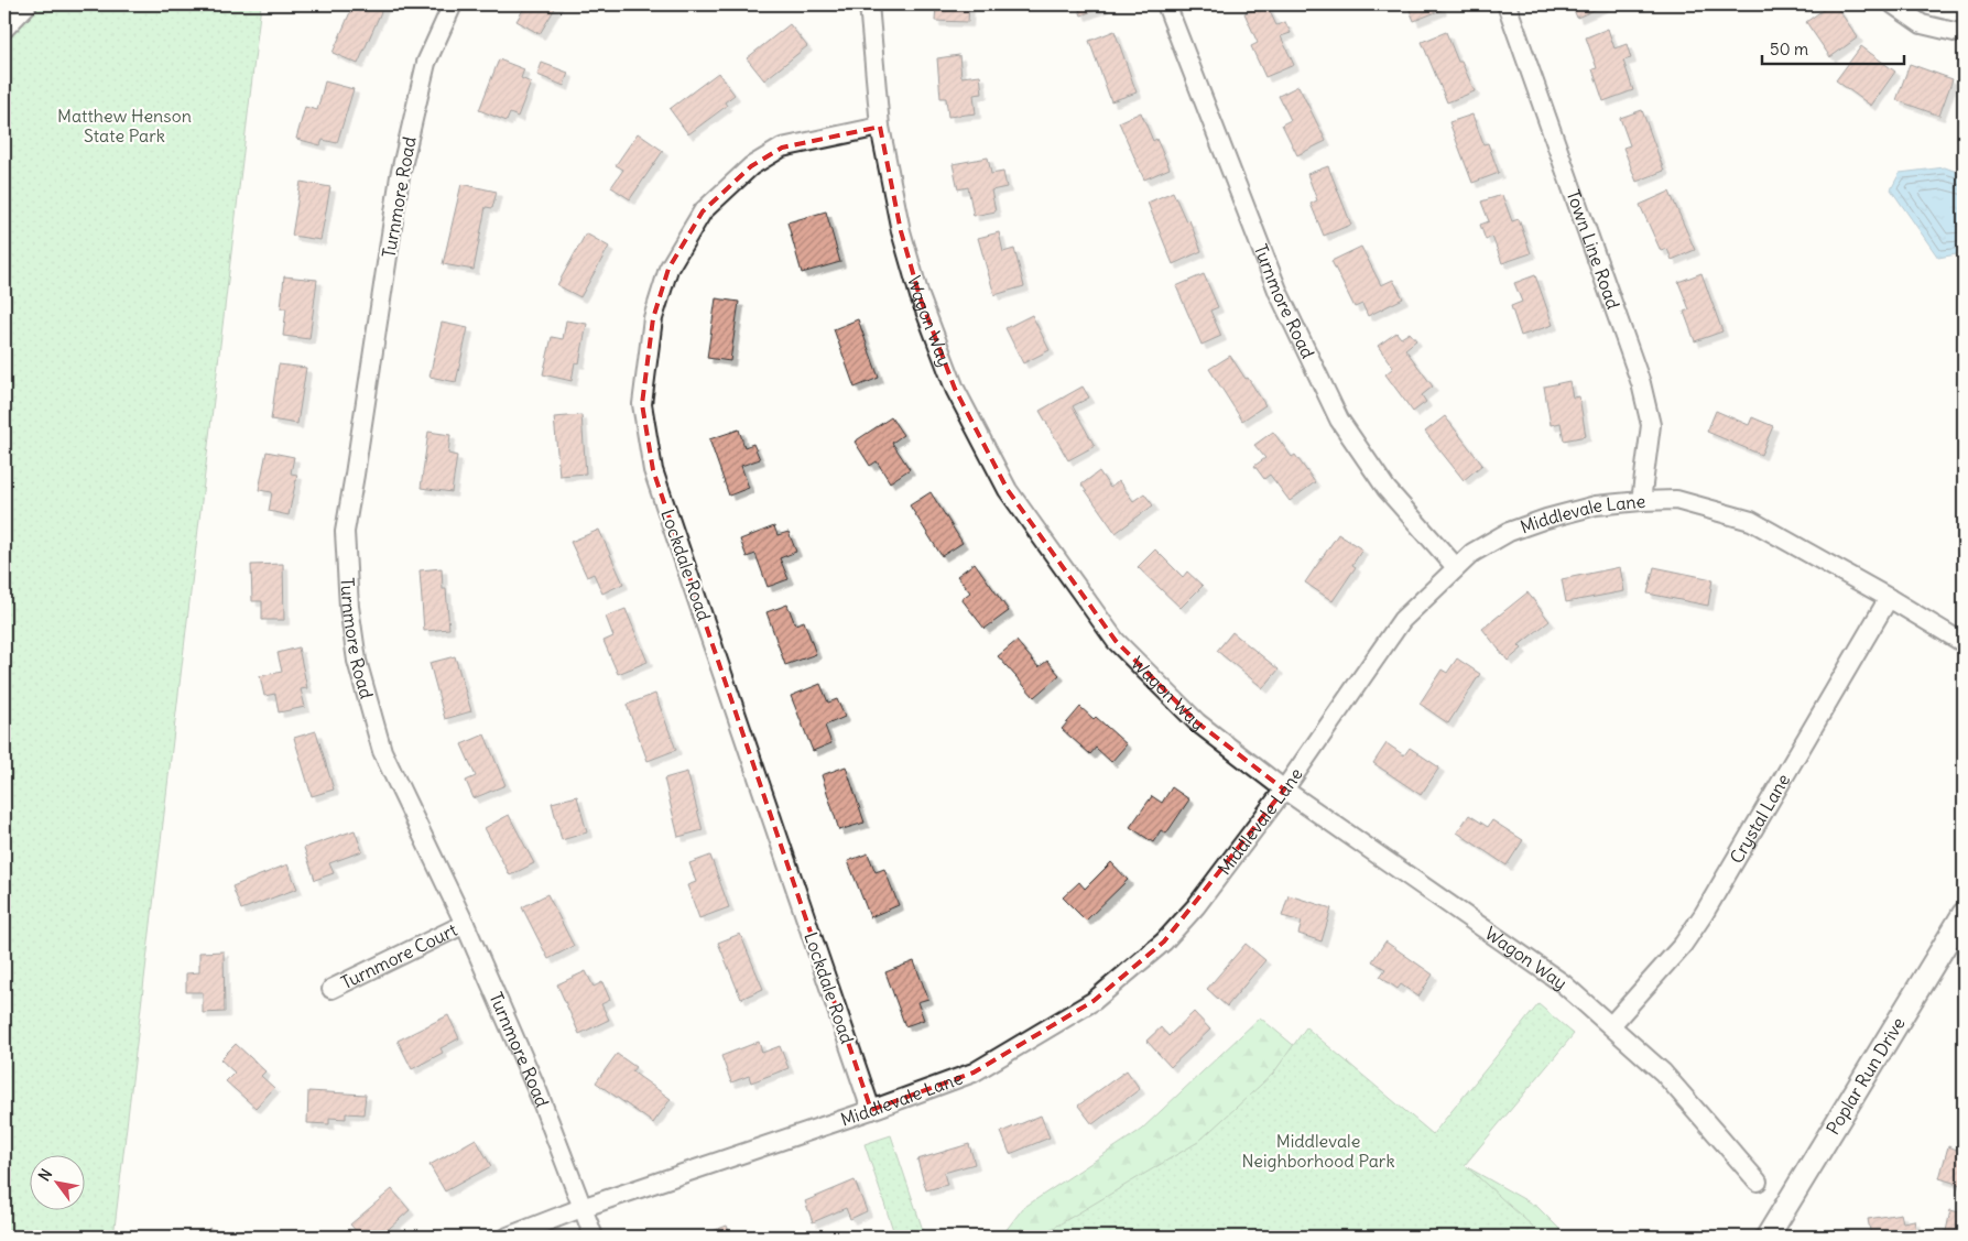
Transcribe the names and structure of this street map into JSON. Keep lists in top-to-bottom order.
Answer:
{
  "streets": {
    "street": [
      "Turnmore Road",
      "Town Line Road",
      "Wagon Way",
      "Middlevale Lane",
      "Lockdale Road",
      "Crystal Lane",
      "Turnmore Court",
      "Poplar Run Drive"
    ]
  },
  "crossings": [
    ["Turnmore Road", "Middlevale Lane"],
    ["Turnmore Road", "Turnmore Court"],
    ["Town Line Road", "Middlevale Lane"],
    ["Wagon Way", "Middlevale Lane"],
    ["Wagon Way", "Lockdale Road"],
    ["Wagon Way", "Crystal Lane"],
    ["Middlevale Lane", "Lockdale Road"],
    ["Middlevale Lane", "Crystal Lane"]
  ],
  "parks": ["Matthew Henson State Park", "Middlevale Neighborhood Park"],
  "scale_bar": "50 m",
  "north": "top left"
}
